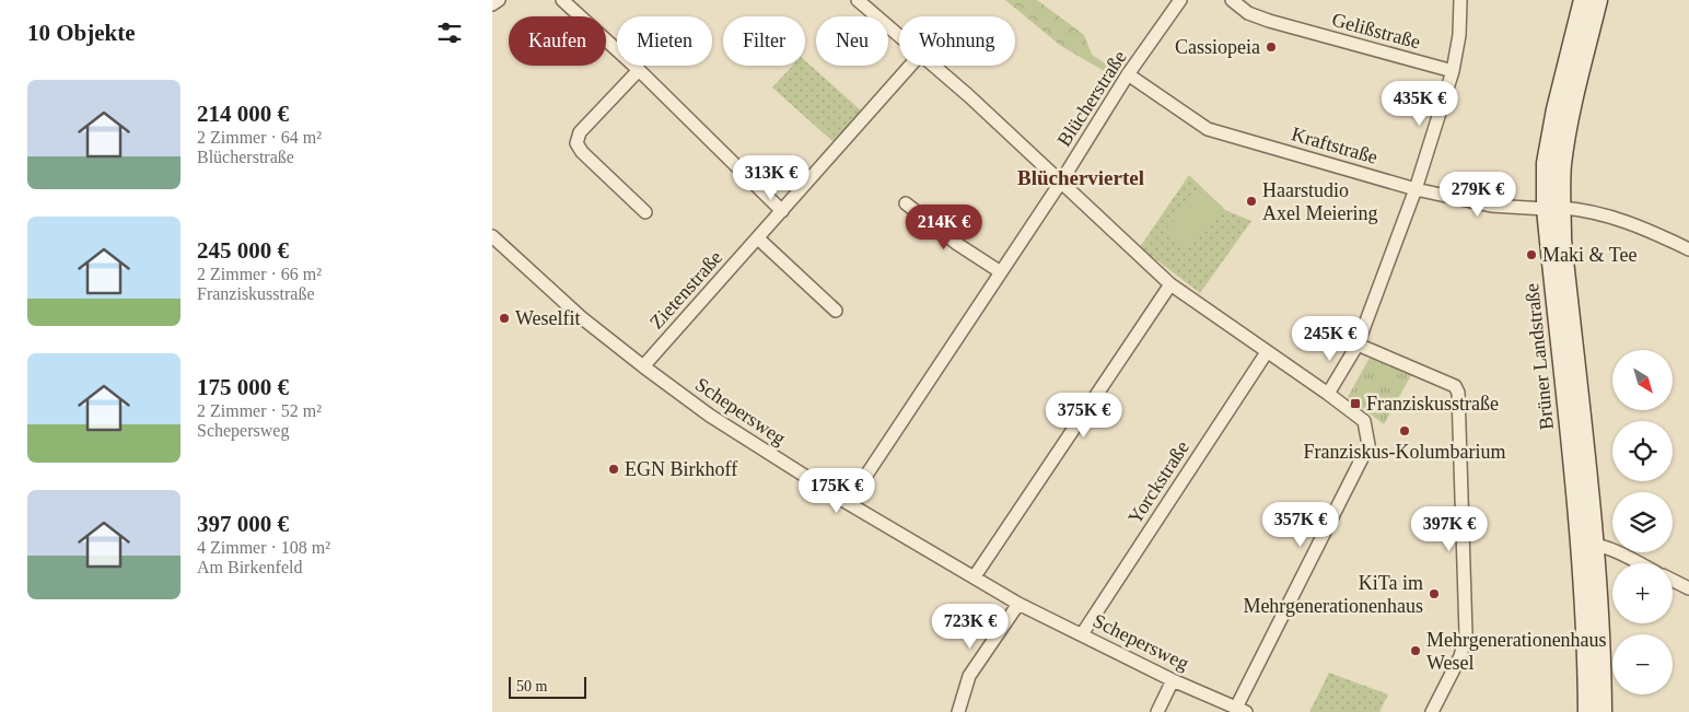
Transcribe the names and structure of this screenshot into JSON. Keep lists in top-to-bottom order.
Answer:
{
  "streets": {
    "main road": ["Brüner Landstraße"],
    "street": [
      "Gelißstraße",
      "Blücherstraße",
      "Kraftstraße",
      "Zietenstraße",
      "Schepersweg",
      "Yorckstraße"
    ]
  },
  "crossings": [
    ["Blücherstraße", "Kraftstraße"],
    ["Blücherstraße", "Schepersweg"],
    ["Kraftstraße", "Brüner Landstraße"],
    ["Zietenstraße", "Schepersweg"],
    ["Schepersweg", "Yorckstraße"]
  ],
  "districts": ["Blücherviertel"],
  "places": {
    "other": [
      "Cassiopeia",
      "Haarstudio Axel Meiering",
      "Maki & Tee",
      "Weselfit",
      "Franziskus-Kolumbarium",
      "EGN Birkhoff",
      "KiTa im Mehrgenerationenhaus",
      "Mehrgenerationenhaus Wesel"
    ],
    "transit": ["Franziskusstraße"]
  },
  "scale_bar": "50 m",
  "north": "bottom right",
  "page": {
    "heading": "10 Objekte",
    "chip": [
      "Kaufen",
      "Mieten",
      "Filter",
      "Neu",
      "Wohnung"
    ],
    "list": [
      {
        "name": "214 000 €",
        "note": "2 Zimmer · 64 m² · Blücherstraße"
      },
      {
        "name": "245 000 €",
        "note": "2 Zimmer · 66 m² · Franziskusstraße"
      },
      {
        "name": "175 000 €",
        "note": "2 Zimmer · 52 m² · Schepersweg"
      },
      {
        "name": "397 000 €",
        "note": "4 Zimmer · 108 m² · Am Birkenfeld"
      }
    ],
    "price": [
      "435K €",
      "313K €",
      "279K €",
      "214K €",
      "245K €",
      "375K €",
      "175K €",
      "357K €",
      "397K €",
      "723K €"
    ],
    "map_buttons": ["+", "−"],
    "scale": "50 m"
  }
}
